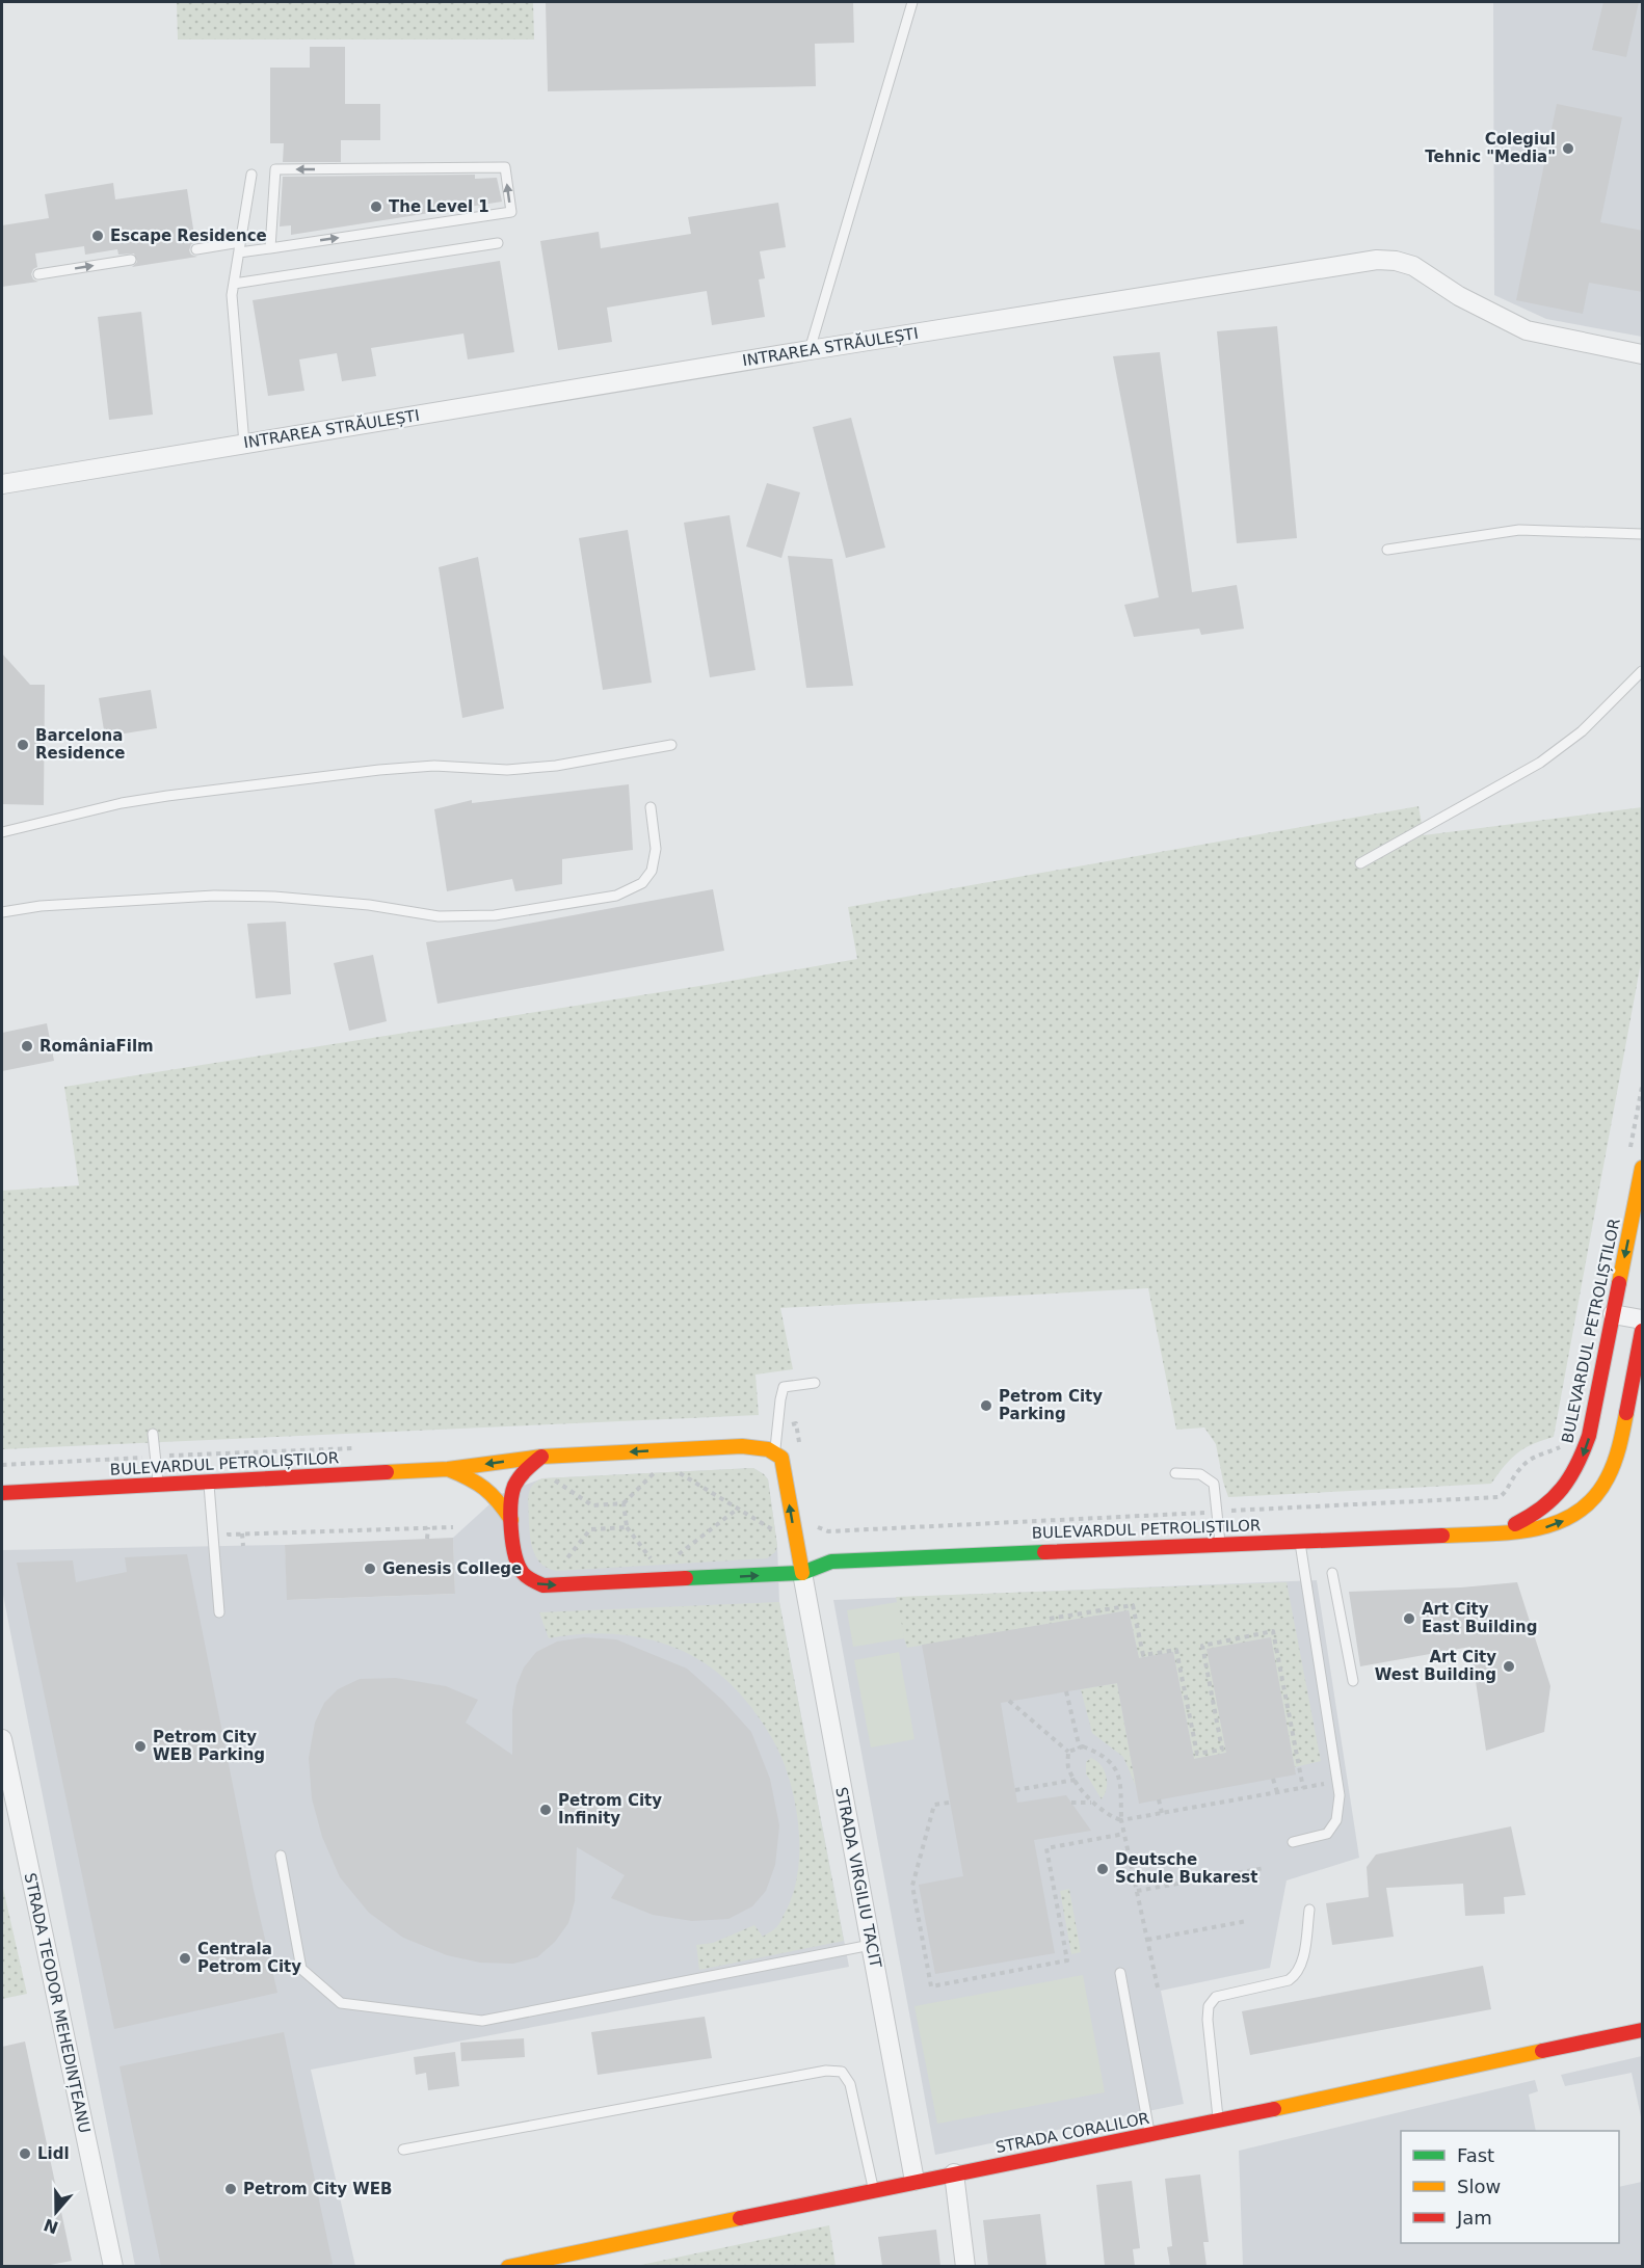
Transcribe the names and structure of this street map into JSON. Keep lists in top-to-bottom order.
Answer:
{
  "streets": {
    "street": [
      "INTRAREA STRĂULEȘTI",
      "BULEVARDUL PETROLIȘTILOR",
      "STRADA VIRGILIU TACIT",
      "STRADA TEODOR MEHEDINȚEANU",
      "STRADA CORALILOR"
    ]
  },
  "crossings": [
    ["BULEVARDUL PETROLIȘTILOR", "STRADA VIRGILIU TACIT"],
    ["STRADA VIRGILIU TACIT", "STRADA CORALILOR"]
  ],
  "places": [
    "Colegiul Tehnic \"Media\"",
    "The Level 1",
    "Escape Residence",
    "Barcelona Residence",
    "RomâniaFilm",
    "Petrom City Parking",
    "Genesis College",
    "Art City East Building",
    "Art City West Building",
    "Petrom City WEB Parking",
    "Petrom City Infinity",
    "Deutsche Schule Bukarest",
    "Centrala Petrom City",
    "Lidl",
    "Petrom City WEB"
  ],
  "legend": ["Fast", "Slow", "Jam"],
  "north": "bottom"
}
